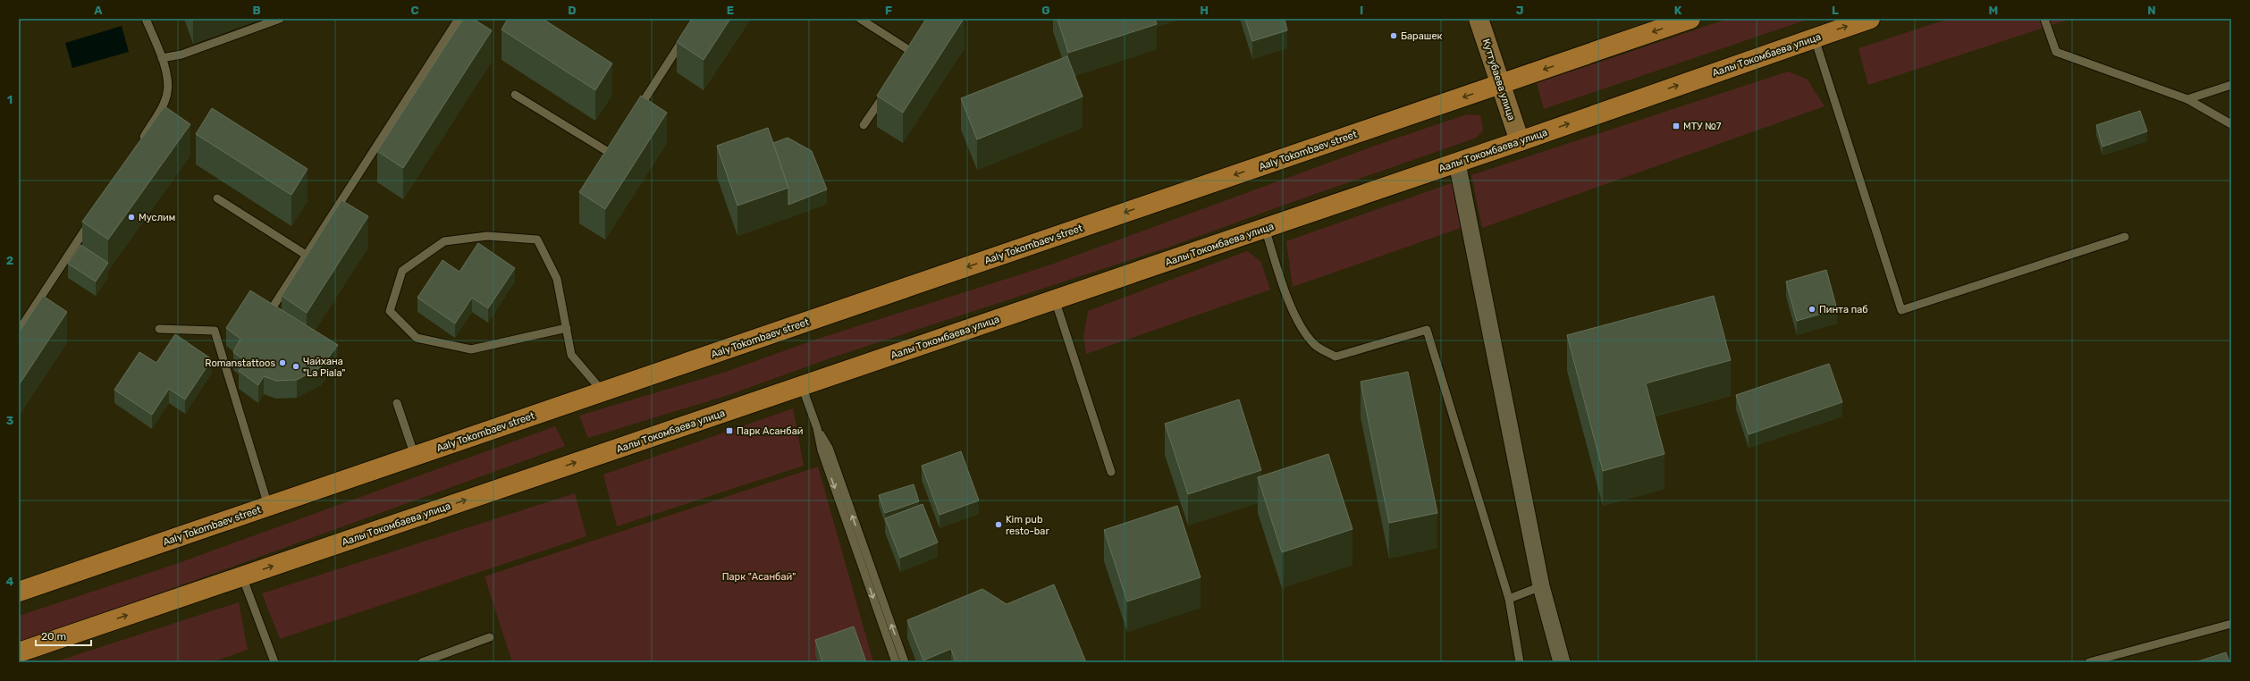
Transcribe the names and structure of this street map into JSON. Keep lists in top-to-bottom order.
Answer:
{
  "streets": {
    "main road": ["Аалы Токомбаева улица", "Куттубаева улица", "Aaly Tokombaev street"]
  },
  "crossings": [
    ["Аалы Токомбаева улица", "Куттубаева улица"],
    ["Куттубаева улица", "Aaly Tokombaev street"]
  ],
  "one_way": ["Аалы Токомбаева улица", "Aaly Tokombaev street"],
  "parks": ["Парк \"Асанбай\""],
  "places": {
    "other": [
      "Барашек",
      "Муслим",
      "Пинта паб",
      "Romanstattoos",
      "Чайхана \"La Piala\"",
      "Kim pub resto-bar"
    ],
    "transit": ["МТУ №7", "Парк Асанбай"]
  },
  "scale_bar": "20 m",
  "grid": {
    "columns": [
      "A",
      "B",
      "C",
      "D",
      "E",
      "F",
      "G",
      "H",
      "I",
      "J",
      "K",
      "L",
      "M",
      "N"
    ],
    "rows": [
      "1",
      "2",
      "3",
      "4"
    ]
  }
}
